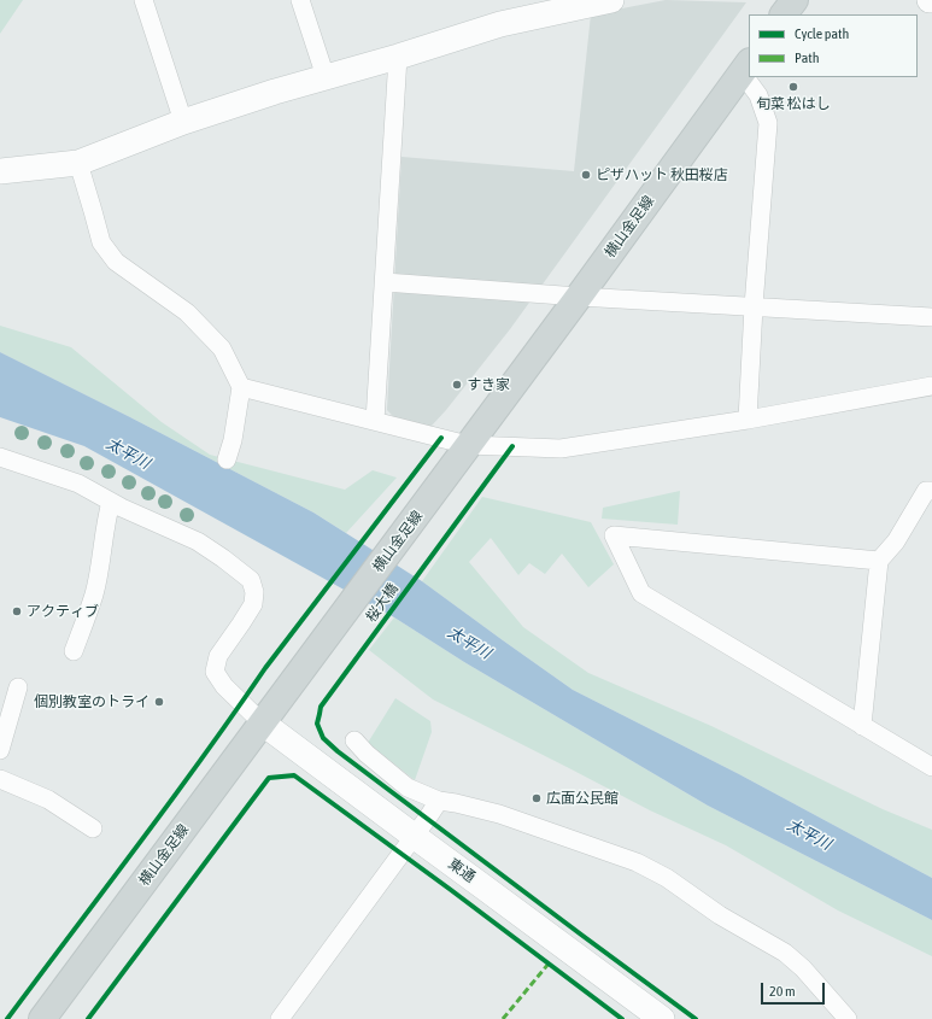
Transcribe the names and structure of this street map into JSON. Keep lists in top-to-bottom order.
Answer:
{
  "streets": {
    "main road": ["横山金足線"],
    "street": ["東通"],
    "cycle path": ["桜大橋"]
  },
  "crossings": [
    ["横山金足線", "東通"]
  ],
  "water": ["太平川"],
  "places": [
    "旬菜 松はし",
    "ピザハット 秋田桜店",
    "すき家",
    "アクティブ",
    "個別教室のトライ",
    "広面公民館"
  ],
  "legend": ["Cycle path", "Path"],
  "scale_bar": "20 m"
}
